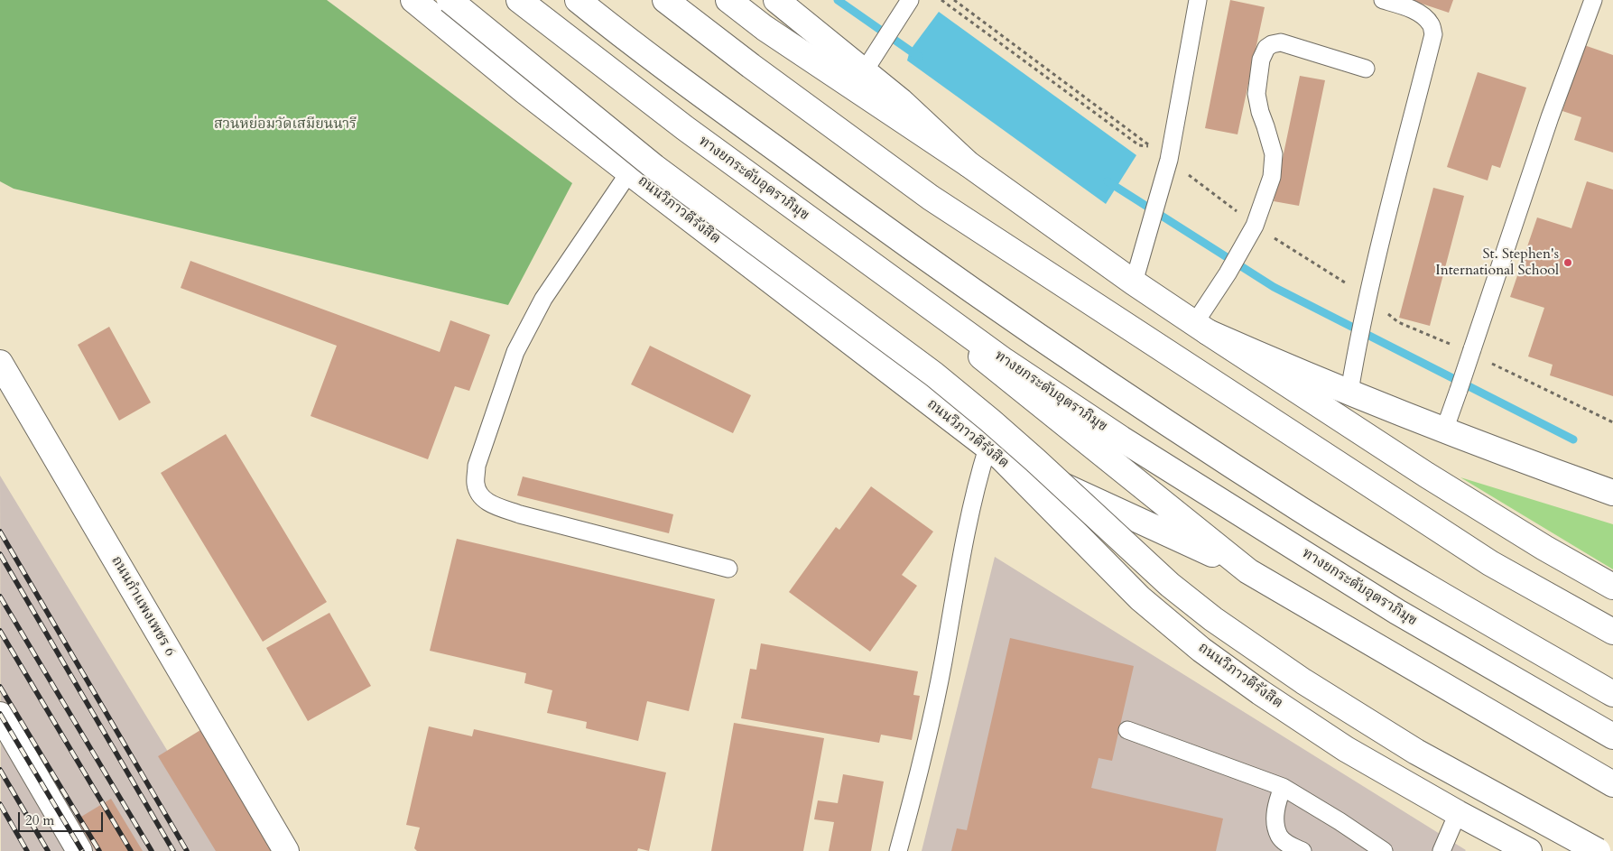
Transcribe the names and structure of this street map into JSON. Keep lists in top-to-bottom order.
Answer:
{
  "streets": {
    "main road": ["ทางยกระดับอุตราภิมุข", "ถนนวิภาวดีรังสิต", "ถนนกำแพงเพชร 6"]
  },
  "parks": ["สวนหย่อมวัดเสมียนนารี"],
  "places": ["St. Stephen's International School"],
  "scale_bar": "20 m"
}
